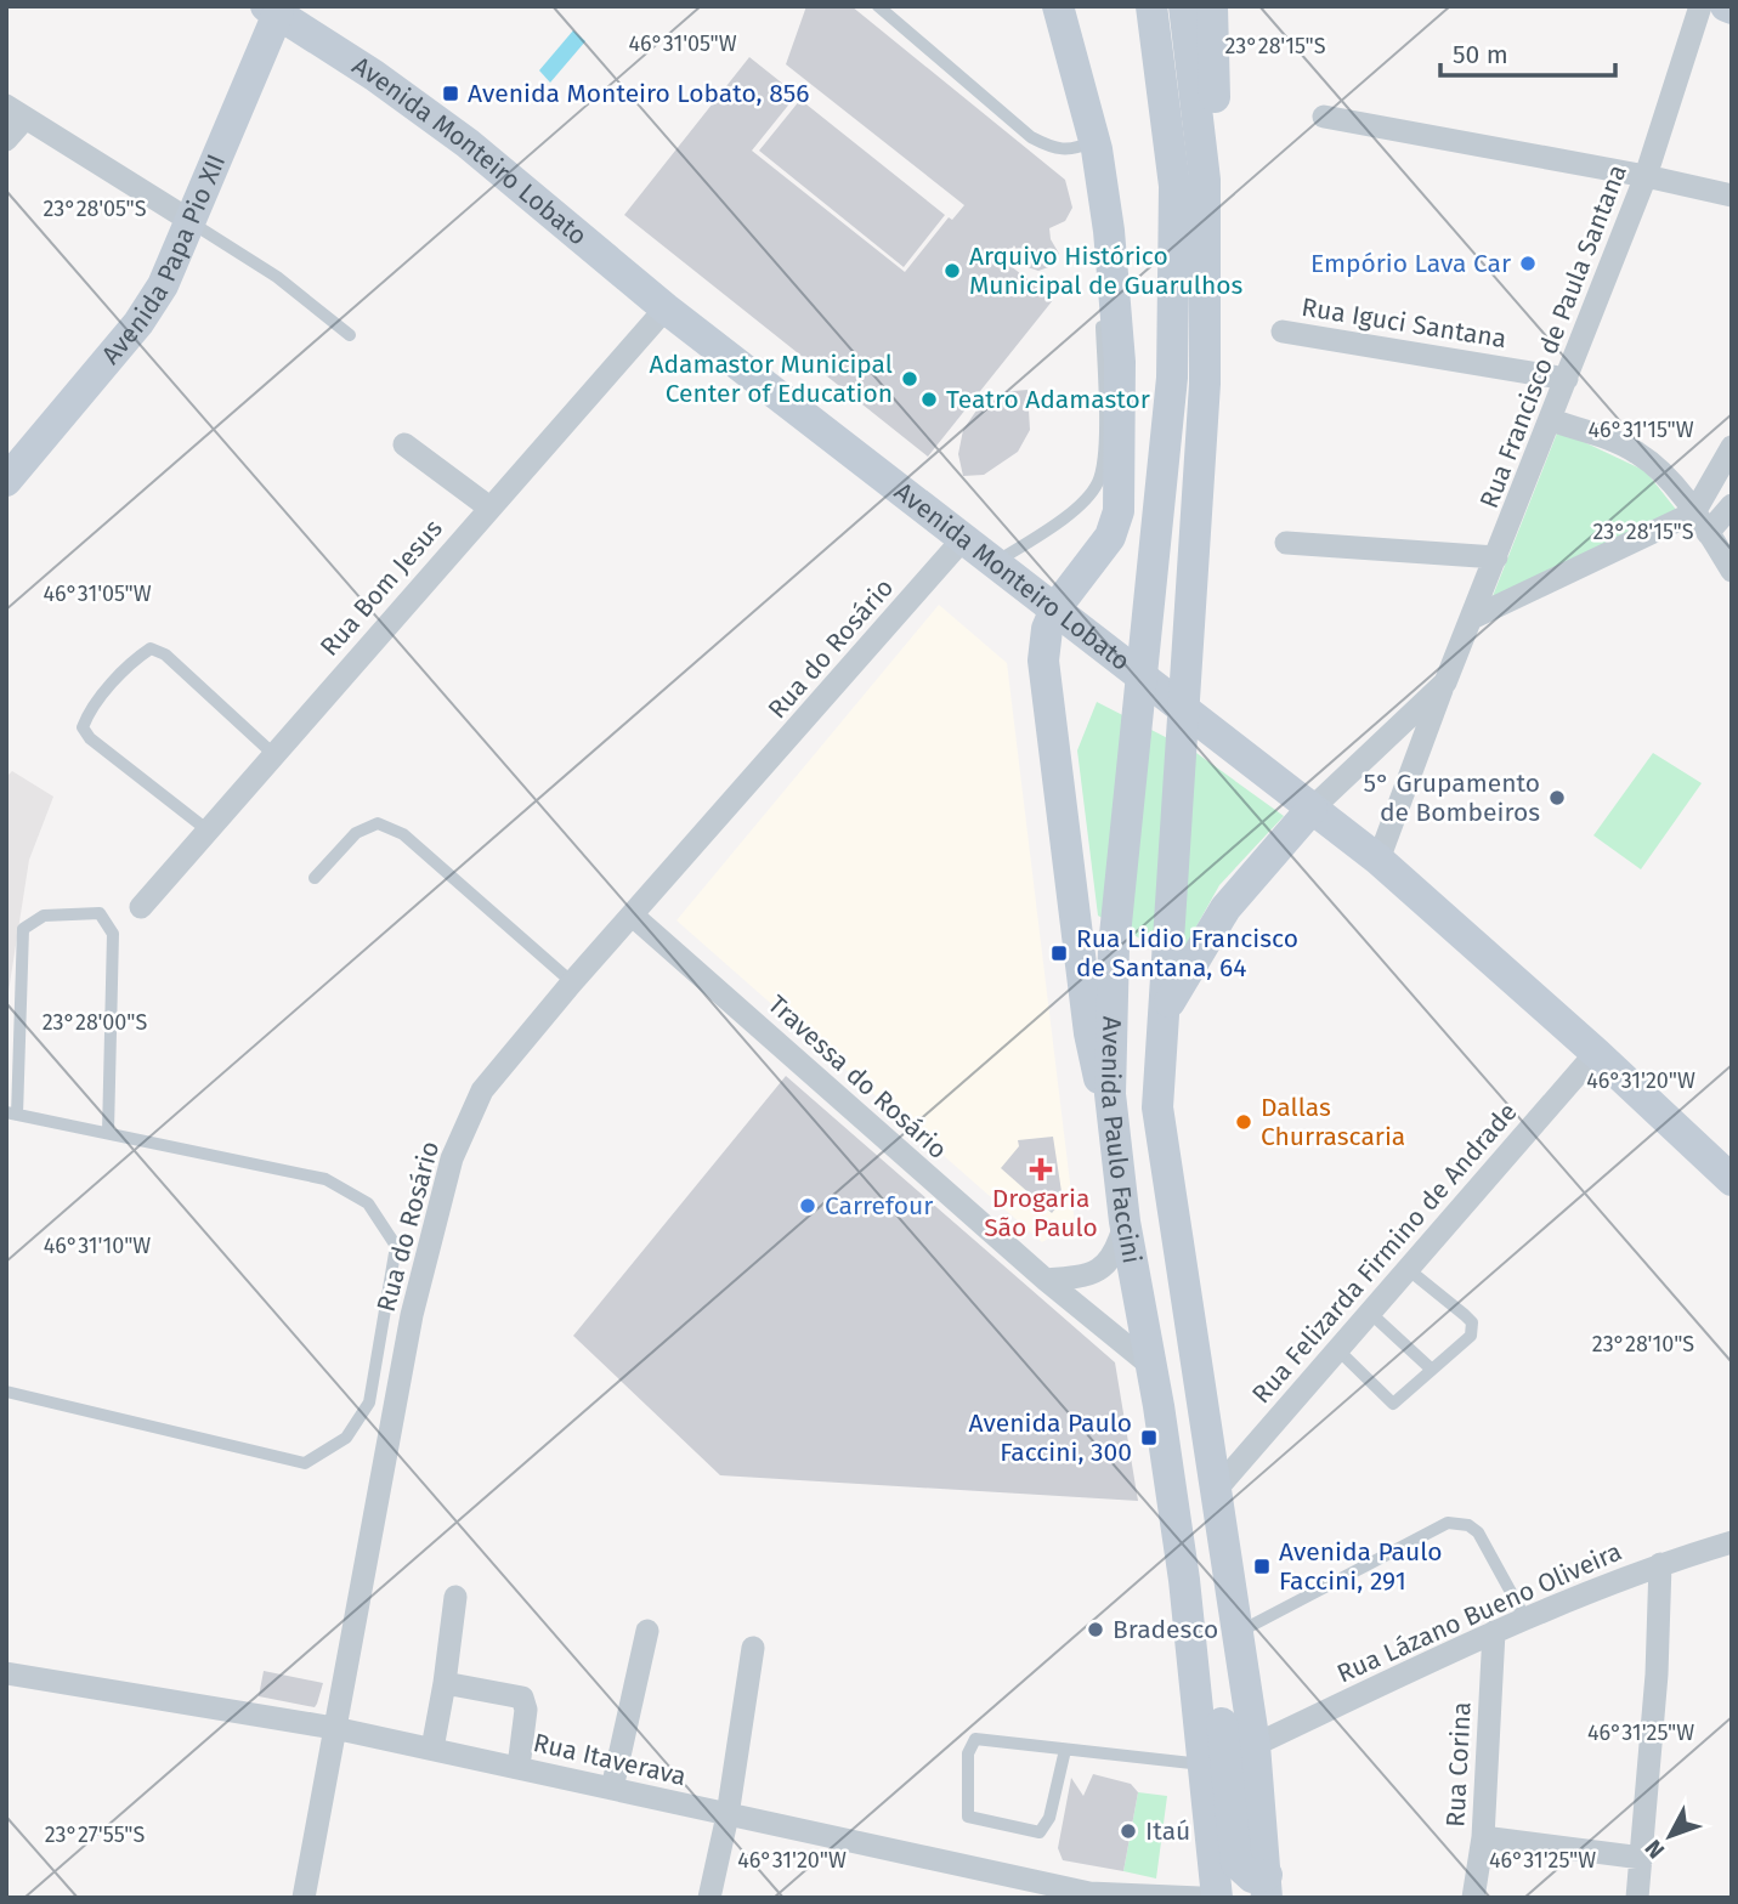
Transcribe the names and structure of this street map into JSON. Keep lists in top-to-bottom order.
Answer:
{
  "streets": {
    "main road": ["Avenida Monteiro Lobato", "Avenida Papa Pio XII", "Avenida Paulo Faccini"],
    "street": [
      "Rua Iguci Santana",
      "Rua Francisco de Paula Santana",
      "Rua Bom Jesus",
      "Rua do Rosário",
      "Travessa do Rosário",
      "Rua Felizarda Firmino de Andrade",
      "Rua Lázano Bueno Oliveira",
      "Rua Itaverava",
      "Rua Corina"
    ]
  },
  "crossings": [
    ["Avenida Monteiro Lobato", "Avenida Papa Pio XII"],
    ["Avenida Monteiro Lobato", "Rua Francisco de Paula Santana"],
    ["Avenida Monteiro Lobato", "Rua Bom Jesus"],
    ["Avenida Monteiro Lobato", "Rua do Rosário"],
    ["Avenida Monteiro Lobato", "Avenida Paulo Faccini"],
    ["Avenida Monteiro Lobato", "Rua Felizarda Firmino de Andrade"],
    ["Rua Iguci Santana", "Rua Francisco de Paula Santana"],
    ["Rua do Rosário", "Travessa do Rosário"],
    ["Rua do Rosário", "Rua Itaverava"],
    ["Travessa do Rosário", "Avenida Paulo Faccini"],
    ["Avenida Paulo Faccini", "Rua Felizarda Firmino de Andrade"],
    ["Avenida Paulo Faccini", "Rua Lázano Bueno Oliveira"],
    ["Rua Lázano Bueno Oliveira", "Rua Corina"]
  ],
  "places": {
    "transit": [
      "Avenida Monteiro Lobato, 856",
      "Rua Lidio Francisco de Santana, 64",
      "Avenida Paulo Faccini, 300",
      "Avenida Paulo Faccini, 291"
    ],
    "other": [
      "Empório Lava Car",
      "Arquivo Histórico Municipal de Guarulhos",
      "Adamastor Municipal Center of Education",
      "Teatro Adamastor",
      "5° Grupamento de Bombeiros",
      "Dallas Churrascaria",
      "Carrefour",
      "Bradesco",
      "Itaú"
    ],
    "health": ["Drogaria São Paulo"]
  },
  "scale_bar": "50 m",
  "north": "bottom left",
  "coordinates": [
    "46°31'05\"W",
    "23°28'15\"S",
    "23°28'05\"S",
    "46°31'15\"W",
    "23°28'00\"S",
    "46°31'20\"W",
    "46°31'10\"W",
    "23°28'10\"S",
    "46°31'25\"W",
    "23°27'55\"S"
  ]
}
